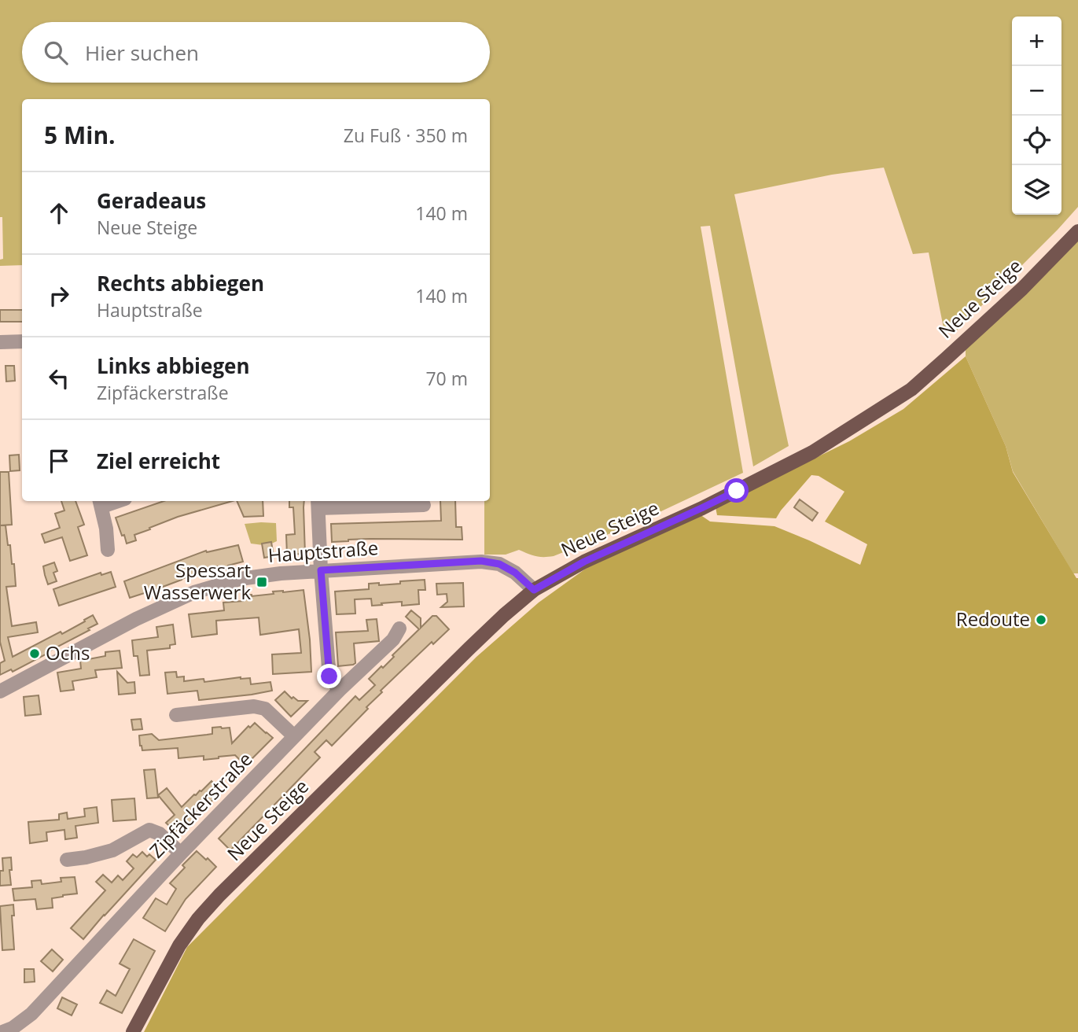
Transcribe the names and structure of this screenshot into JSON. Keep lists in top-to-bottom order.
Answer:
{
  "streets": {
    "main road": ["Neue Steige"],
    "street": ["Hauptstraße", "Zipfäckerstraße"]
  },
  "crossings": [
    ["Neue Steige", "Hauptstraße"]
  ],
  "places": {
    "transit": ["Spessart Wasserwerk"],
    "other": ["Redoute", "Ochs"]
  },
  "page": {
    "map_buttons": ["+", "−"],
    "search": "Hier suchen",
    "heading": ["5 Min.", "Zu Fuß · 350 m"],
    "list": [
      ["Geradeaus", "Neue Steige", "140 m"],
      ["Rechts abbiegen", "Hauptstraße", "140 m"],
      ["Links abbiegen", "Zipfäckerstraße", "70 m"],
      "Ziel erreicht"
    ]
  }
}
